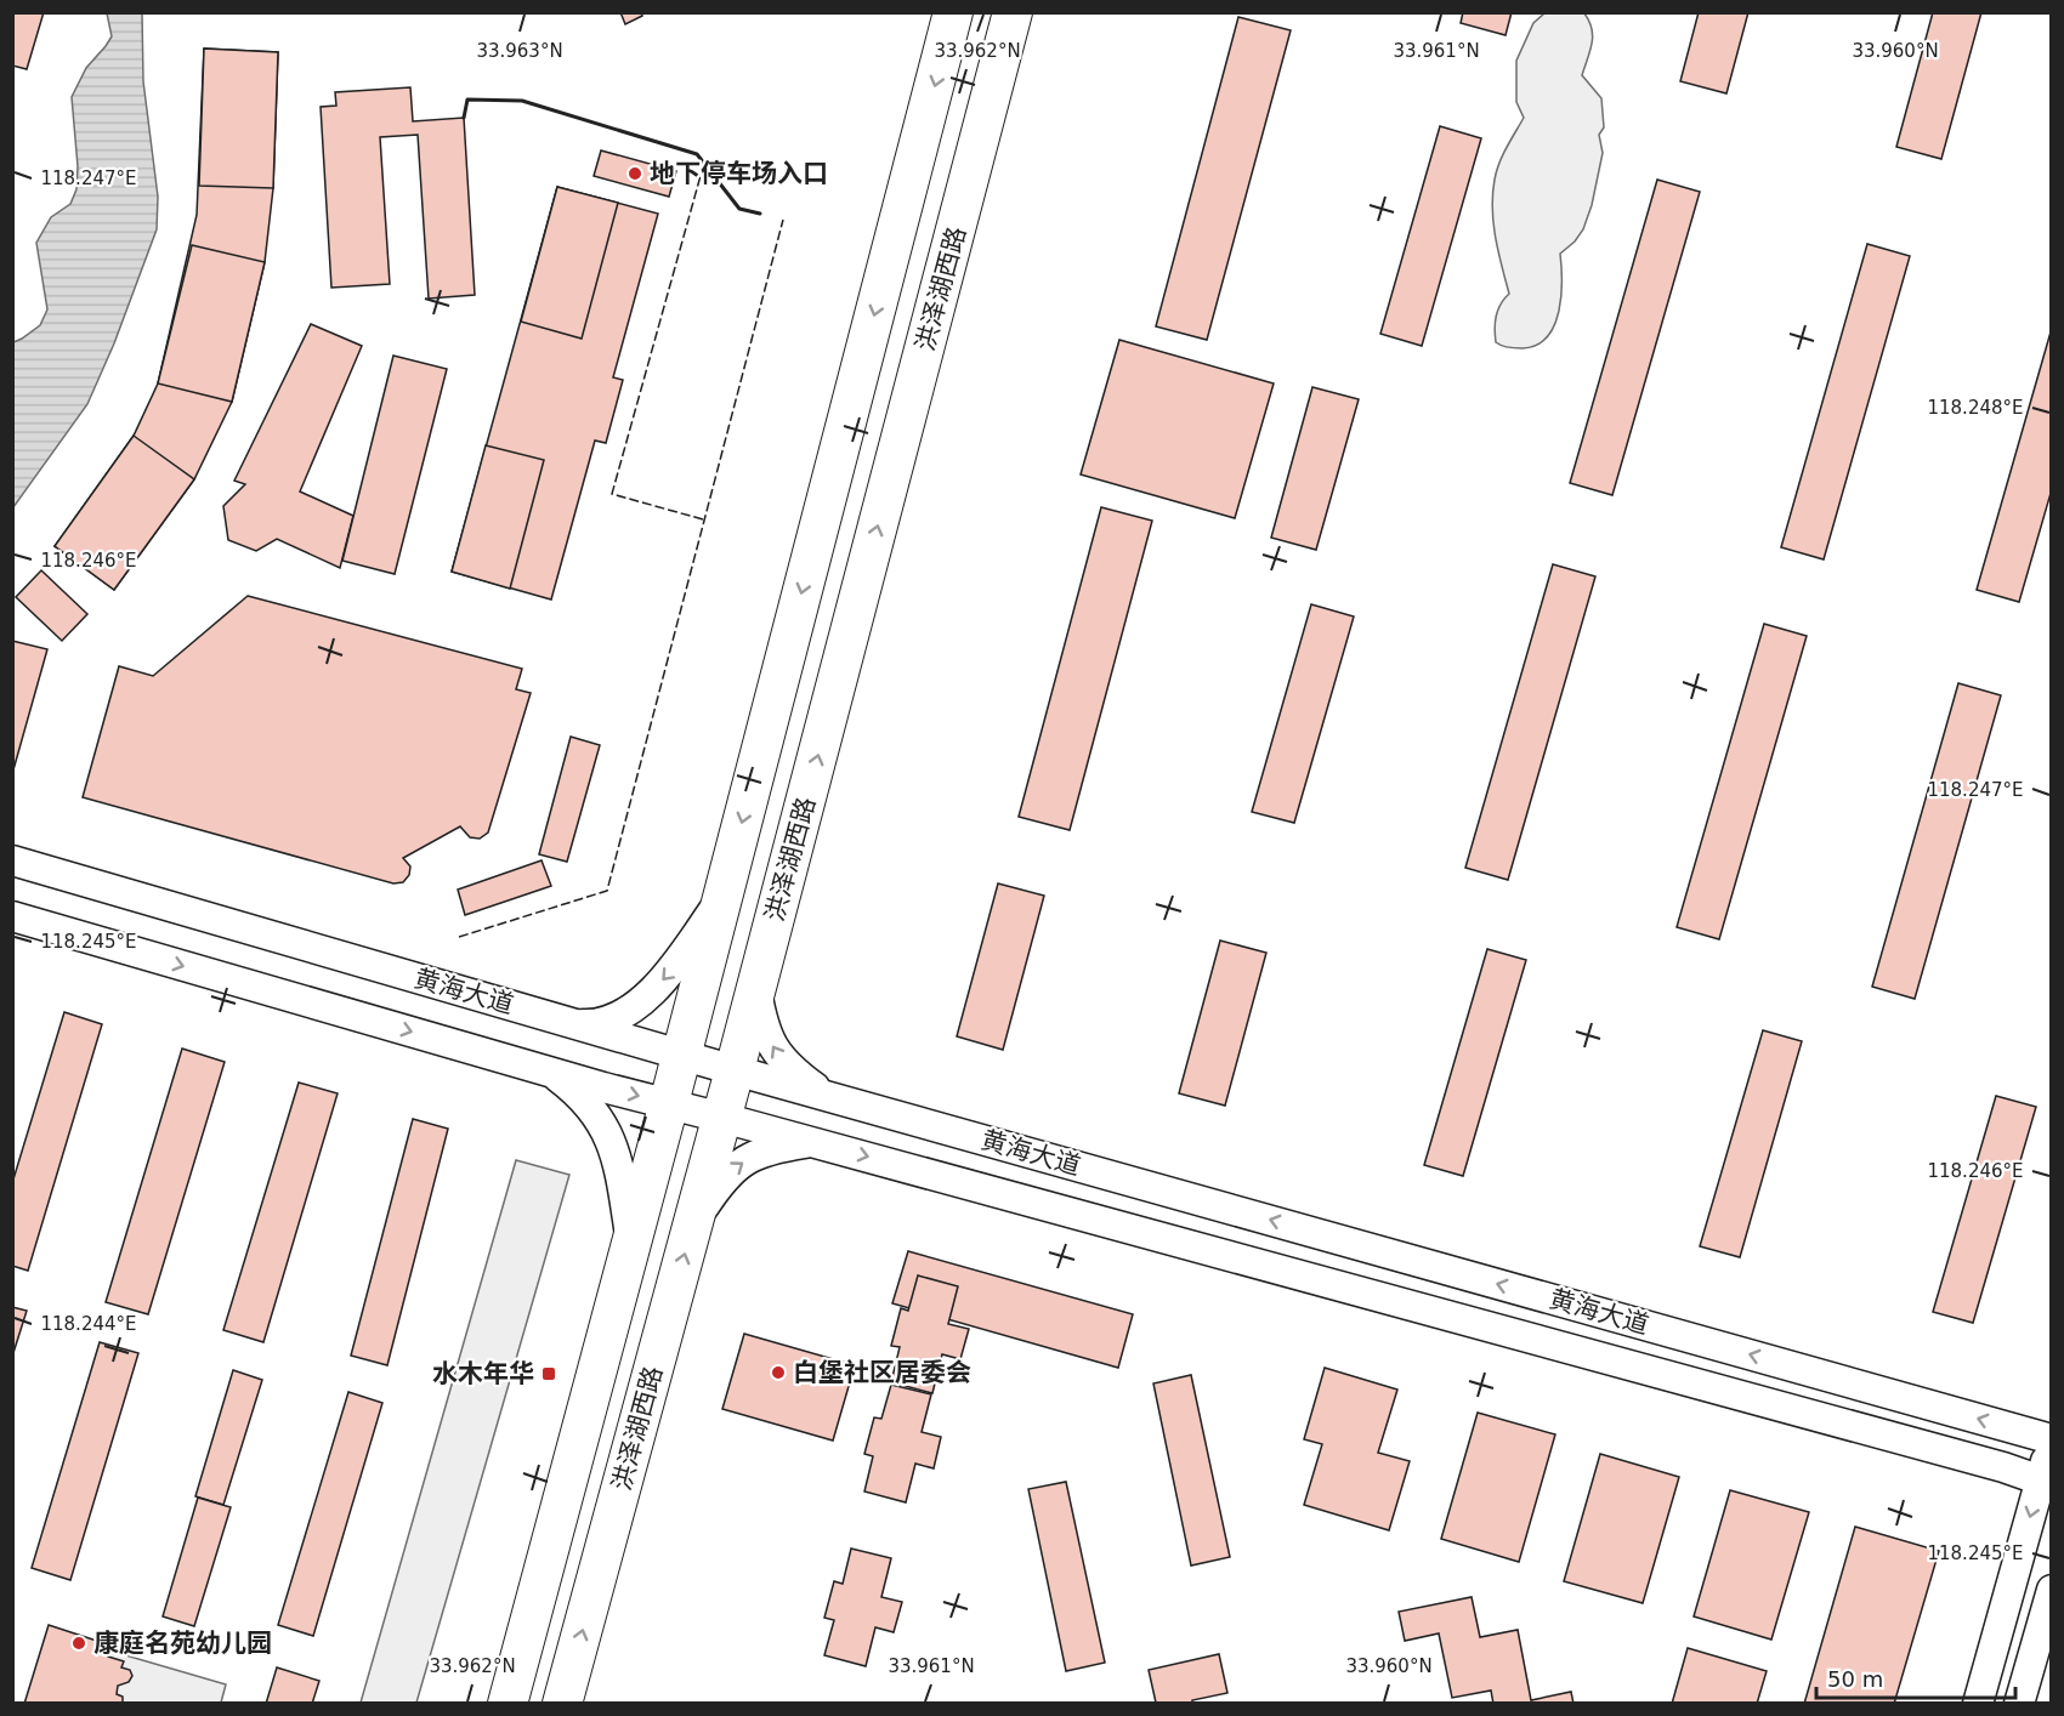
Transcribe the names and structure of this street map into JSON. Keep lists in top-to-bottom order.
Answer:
{
  "streets": {
    "main road": ["洪泽湖西路"],
    "street": ["黄海大道"]
  },
  "crossings": [
    ["洪泽湖西路", "黄海大道"]
  ],
  "places": {
    "other": ["地下停车场入口", "白堡社区居委会", "康庭名苑幼儿园"],
    "transit": ["水木年华"]
  },
  "scale_bar": "50 m",
  "coordinates": [
    "33.963°N",
    "33.962°N",
    "33.961°N",
    "33.960°N",
    "118.247°E",
    "118.248°E",
    "118.246°E",
    "118.245°E",
    "118.244°E"
  ]
}
